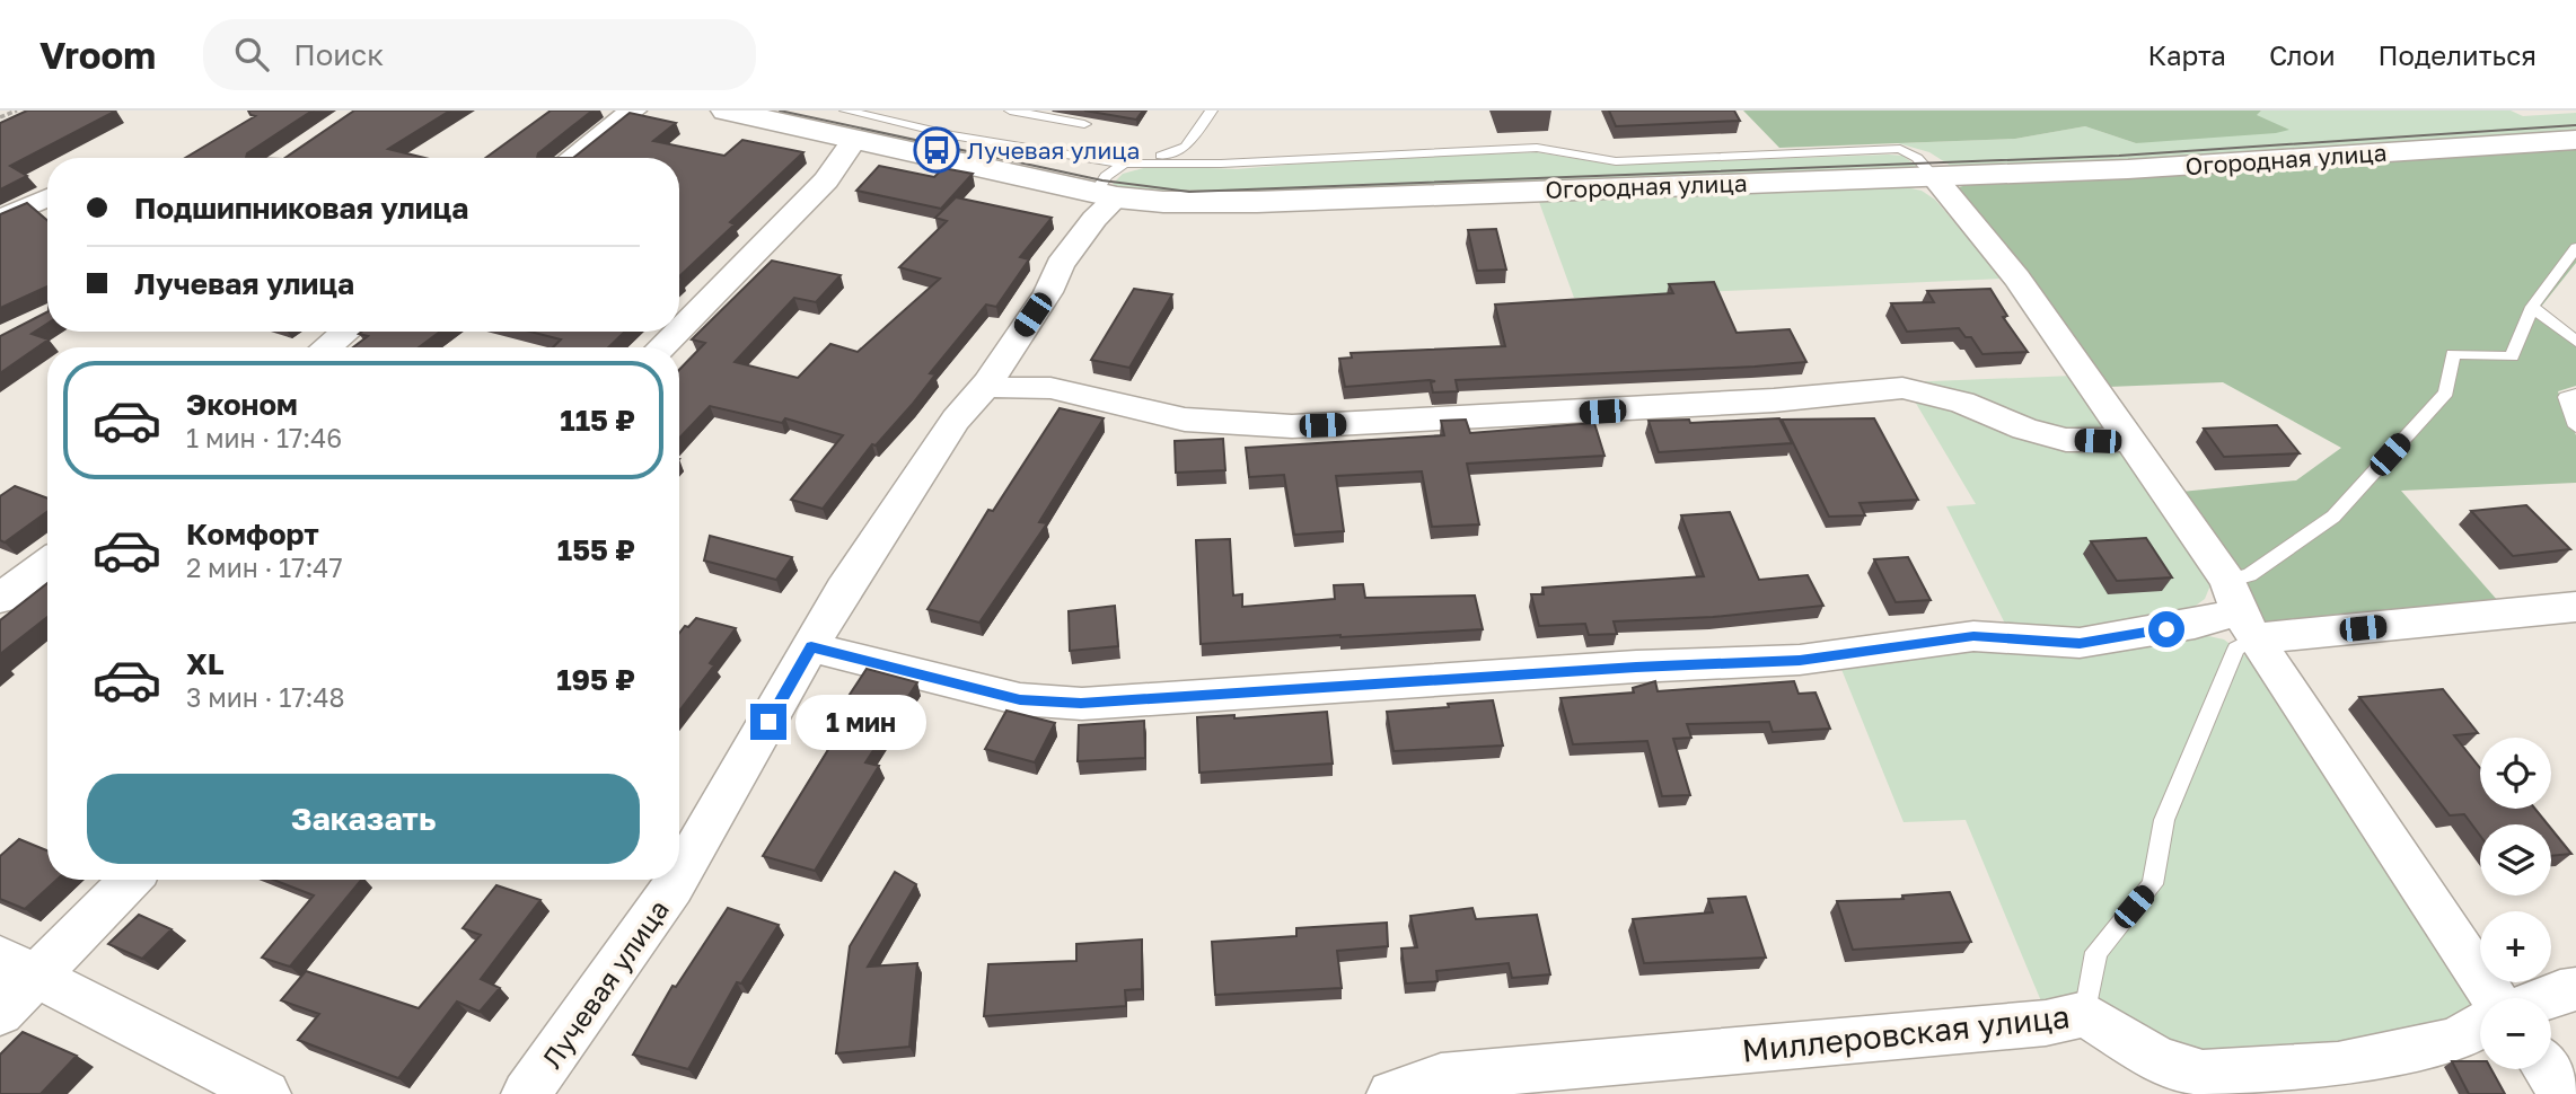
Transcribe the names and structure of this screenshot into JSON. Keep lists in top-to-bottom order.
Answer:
{
  "streets": {
    "street": ["Огородная улица", "Лучевая улица", "Миллеровская улица"]
  },
  "crossings": [
    ["Огородная улица", "Лучевая улица"]
  ],
  "places": {
    "bus stop": ["Лучевая улица"]
  },
  "page": {
    "header": "Vroom",
    "search": "Поиск",
    "nav": ["Карта", "Слои", "Поделиться"],
    "banner": ["Подшипниковая улица", "Лучевая улица"],
    "list": [
      {
        "name": "Эконом",
        "note": "1 мин · 17:46",
        "value": "115 ₽"
      },
      {
        "name": "Комфорт",
        "note": "2 мин · 17:47",
        "value": "155 ₽"
      },
      {
        "name": "XL",
        "note": "3 мин · 17:48",
        "value": "195 ₽"
      }
    ],
    "bubble": "1 мин",
    "map_buttons": ["+", "−"],
    "buttons": "Заказать"
  }
}
